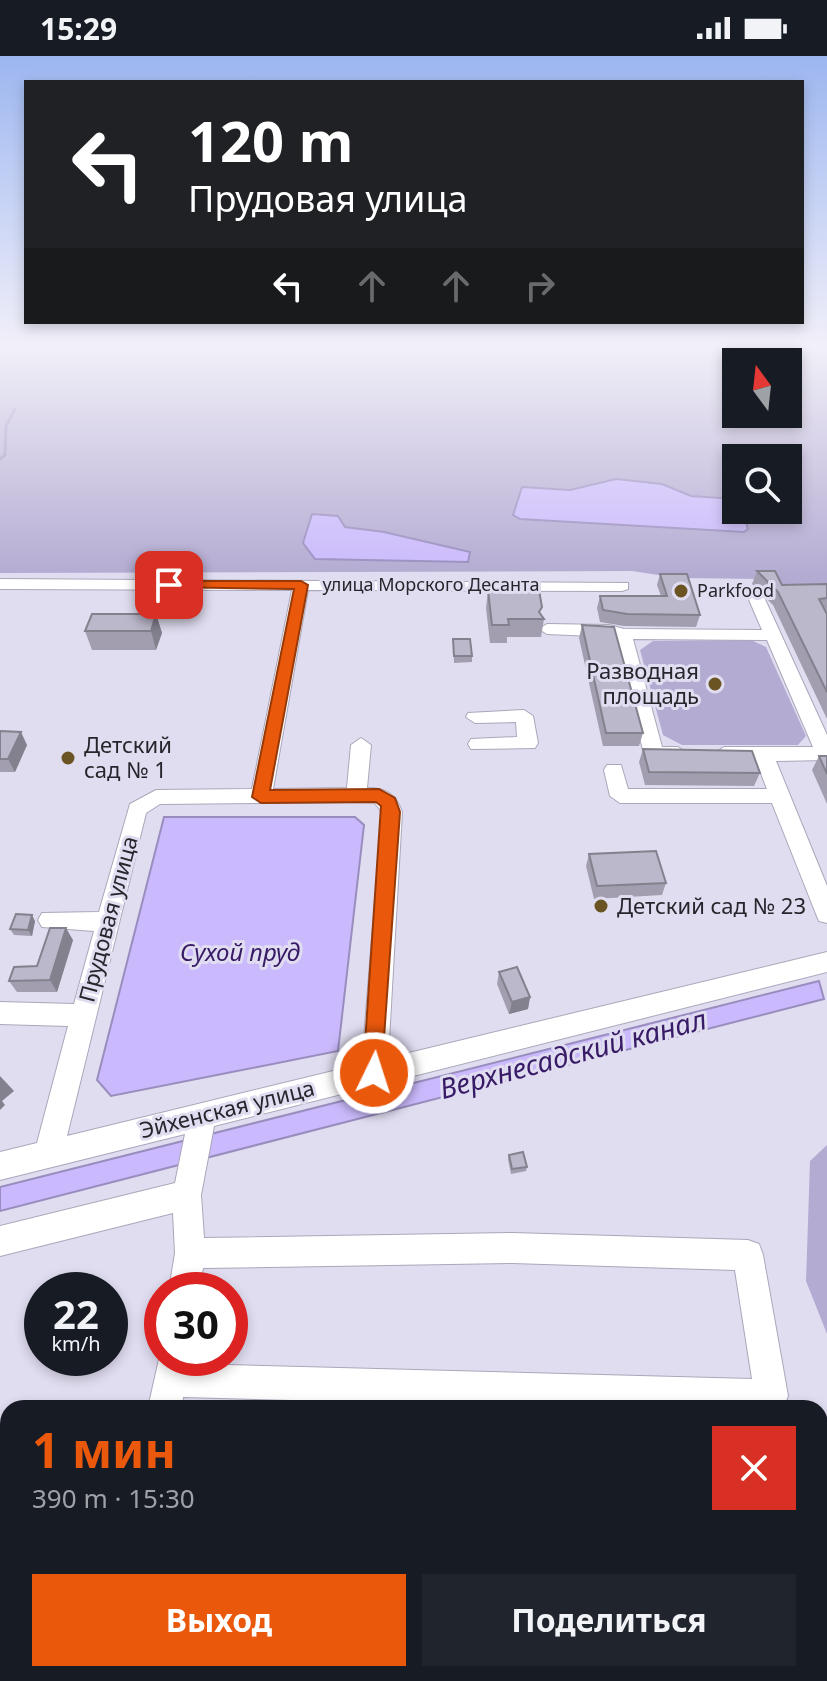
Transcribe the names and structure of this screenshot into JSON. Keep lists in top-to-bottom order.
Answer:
{
  "streets": {
    "street": ["улица Морского Десанта", "Прудовая улица", "Эйхенская улица"]
  },
  "crossings": [
    ["Прудовая улица", "Эйхенская улица"]
  ],
  "water": ["Сухой пруд", "Верхнесадский канал"],
  "places": [
    "Parkfood",
    "Разводная площадь",
    "Детский сад № 1",
    "Детский сад № 23"
  ],
  "north": "top",
  "page": {
    "status": "15:29",
    "turn": ["120 m", "Прудовая улица"],
    "speed": "22 km/h",
    "limit": "30",
    "heading": ["1 мин", "390 m · 15:30"],
    "buttons": ["Выход", "Поделиться"]
  }
}
